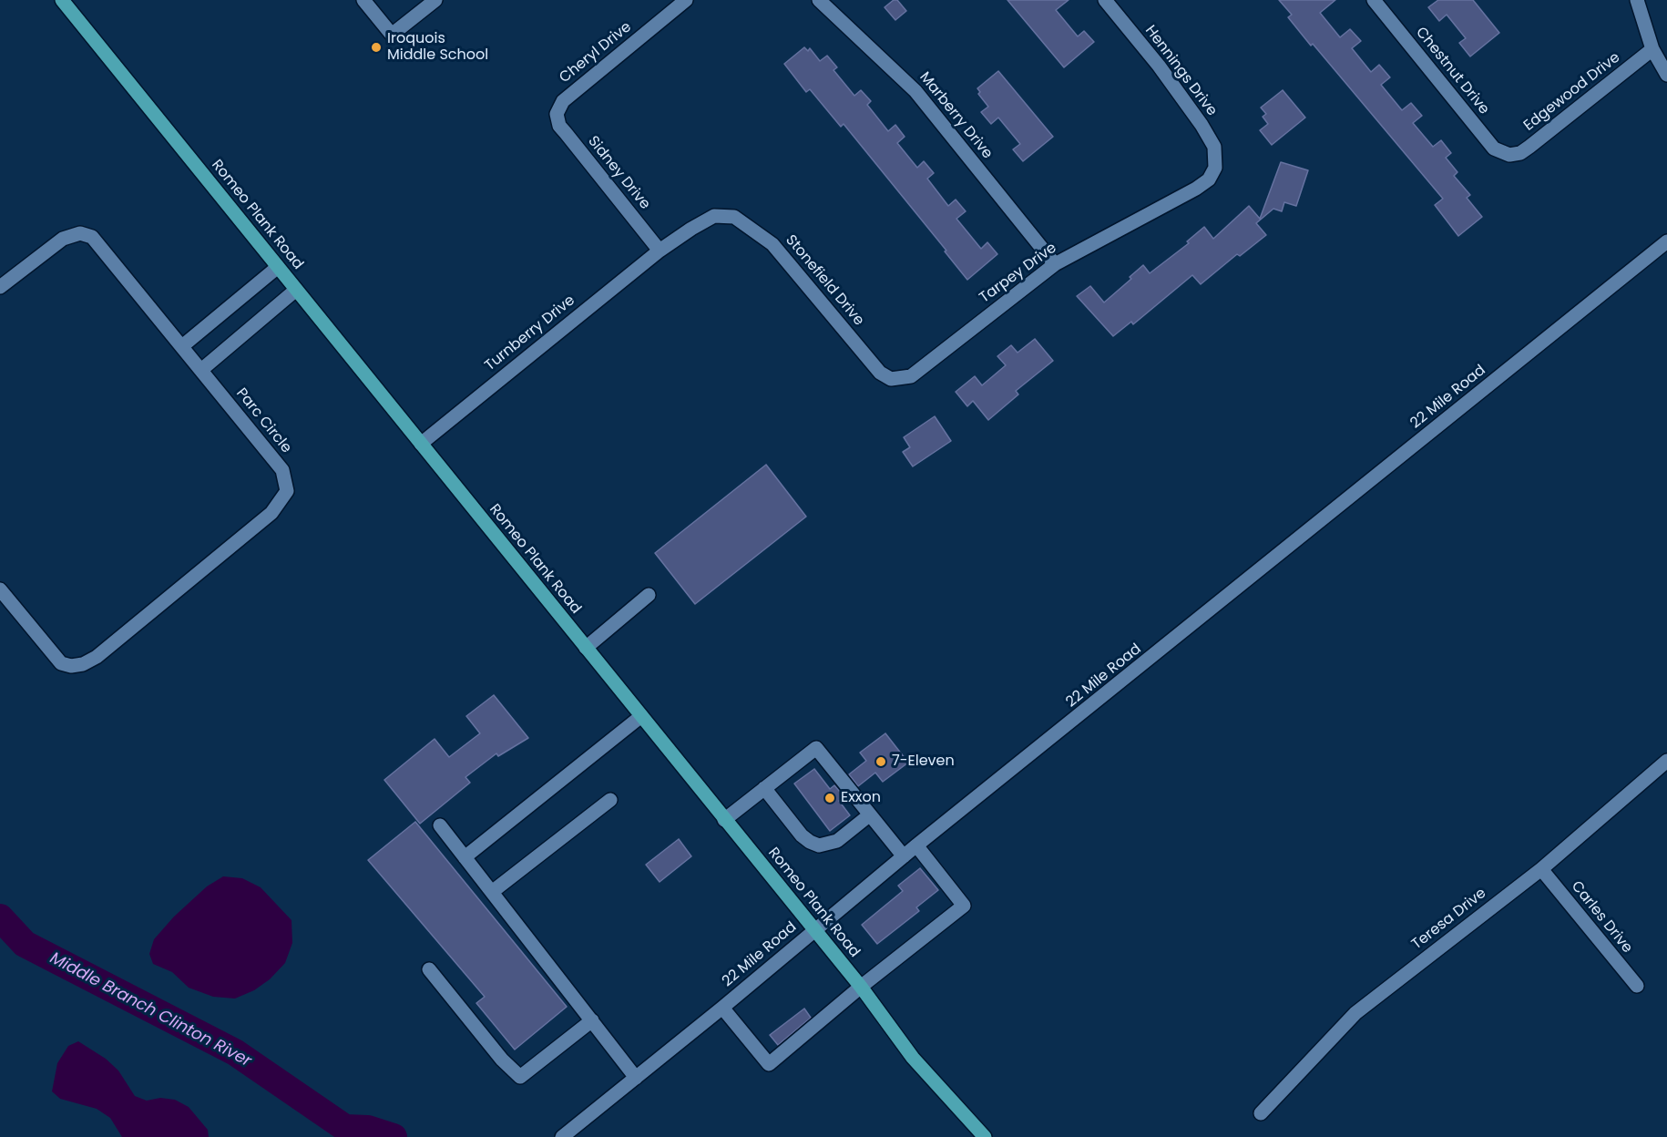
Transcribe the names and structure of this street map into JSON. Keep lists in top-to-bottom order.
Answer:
{
  "streets": {
    "main road": ["Romeo Plank Road"],
    "street": [
      "Cheryl Drive",
      "Hennings Drive",
      "Chestnut Drive",
      "Edgewood Drive",
      "Marberry Drive",
      "Sidney Drive",
      "Tarpey Drive",
      "Stonefield Drive",
      "Turnberry Drive",
      "22 Mile Road",
      "Parc Circle",
      "Carles Drive",
      "Teresa Drive"
    ]
  },
  "crossings": [
    ["Cheryl Drive", "Sidney Drive"],
    ["Hennings Drive", "Tarpey Drive"],
    ["Chestnut Drive", "Edgewood Drive"],
    ["Marberry Drive", "Tarpey Drive"],
    ["Sidney Drive", "Stonefield Drive"],
    ["Sidney Drive", "Turnberry Drive"],
    ["Romeo Plank Road", "Turnberry Drive"],
    ["Romeo Plank Road", "22 Mile Road"],
    ["Tarpey Drive", "Stonefield Drive"],
    ["Stonefield Drive", "Turnberry Drive"],
    ["Carles Drive", "Teresa Drive"]
  ],
  "water": ["Middle Branch Clinton River"],
  "places": ["Iroquois Middle School", "7-Eleven", "Exxon"]
}
